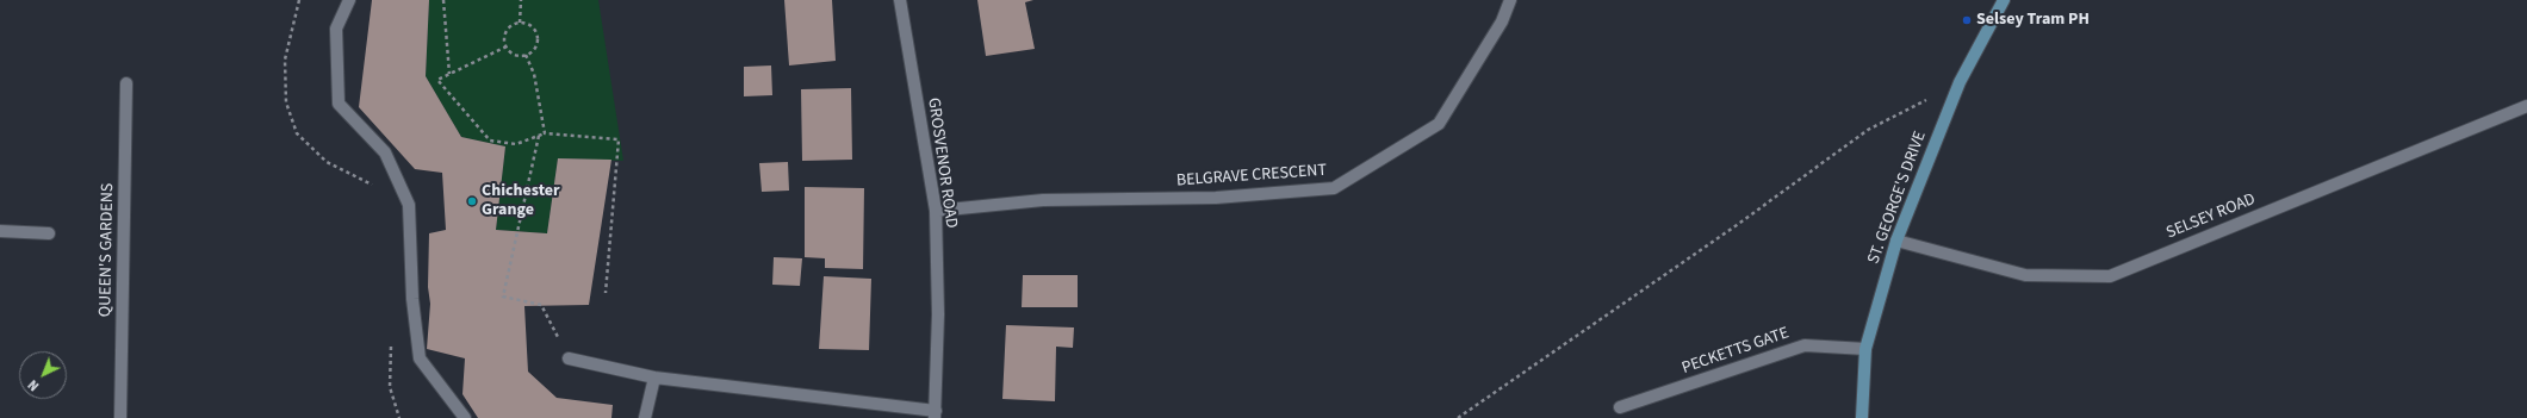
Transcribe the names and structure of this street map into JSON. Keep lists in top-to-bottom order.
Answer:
{
  "streets": {
    "main road": ["ST. GEORGE'S DRIVE"],
    "street": [
      "GROSVENOR ROAD",
      "BELGRAVE CRESCENT",
      "SELSEY ROAD",
      "QUEEN'S GARDENS",
      "PECKETTS GATE"
    ]
  },
  "crossings": [
    ["GROSVENOR ROAD", "BELGRAVE CRESCENT"],
    ["ST. GEORGE'S DRIVE", "SELSEY ROAD"],
    ["ST. GEORGE'S DRIVE", "PECKETTS GATE"]
  ],
  "places": ["Selsey Tram PH", "Chichester Grange"],
  "north": "bottom left"
}
